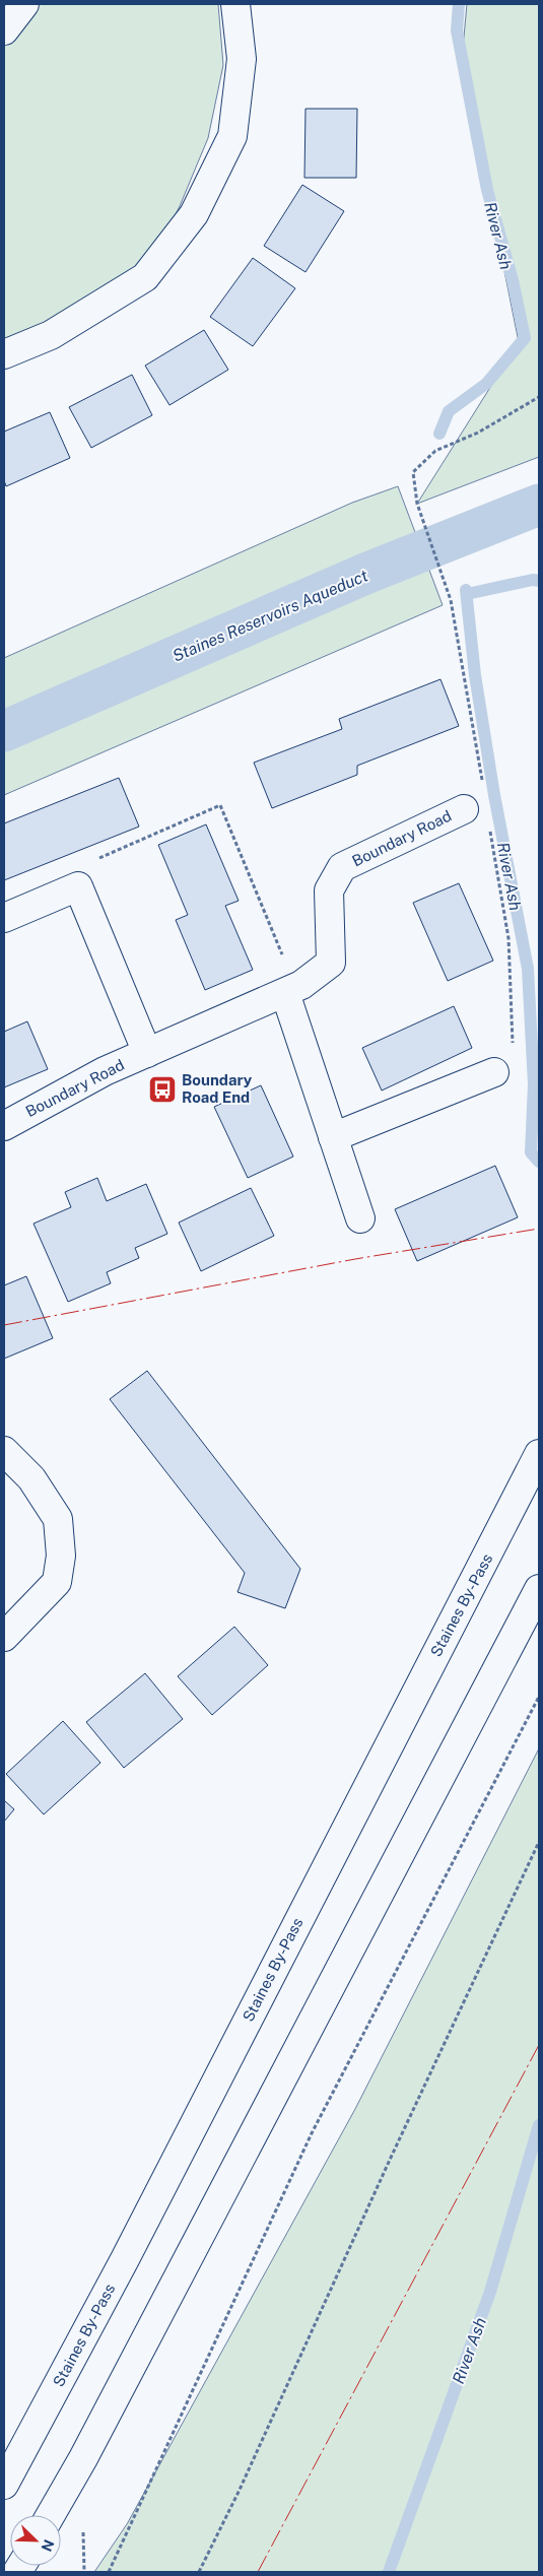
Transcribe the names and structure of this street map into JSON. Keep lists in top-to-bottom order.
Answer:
{
  "streets": {
    "main road": ["Boundary Road", "Staines By-Pass"]
  },
  "water": ["River Ash", "Staines Reservoirs Aqueduct"],
  "places": {
    "bus stop": ["Boundary Road End"]
  },
  "north": "bottom right"
}
